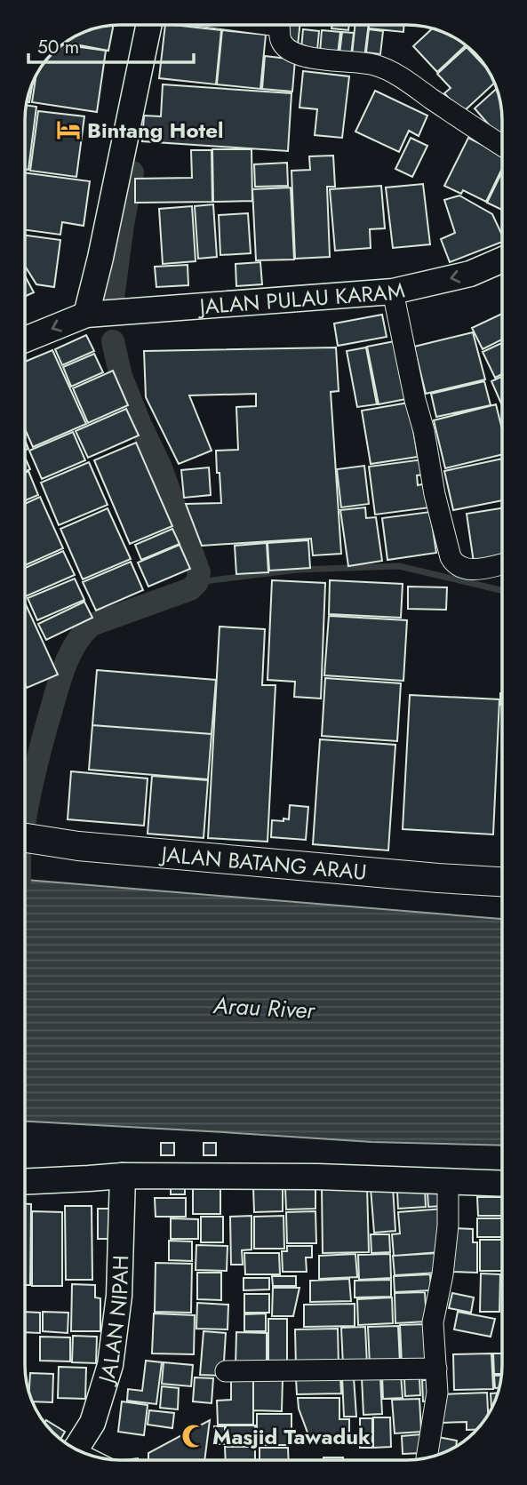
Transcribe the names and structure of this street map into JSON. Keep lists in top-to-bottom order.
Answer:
{
  "streets": {
    "main road": ["JALAN BATANG ARAU"],
    "street": ["JALAN PULAU KARAM", "JALAN NIPAH"]
  },
  "one_way": ["JALAN PULAU KARAM"],
  "water": ["Arau River"],
  "places": {
    "hotel": ["Bintang Hotel"],
    "mosque": ["Masjid Tawaduk"]
  },
  "scale_bar": "50 m"
}
